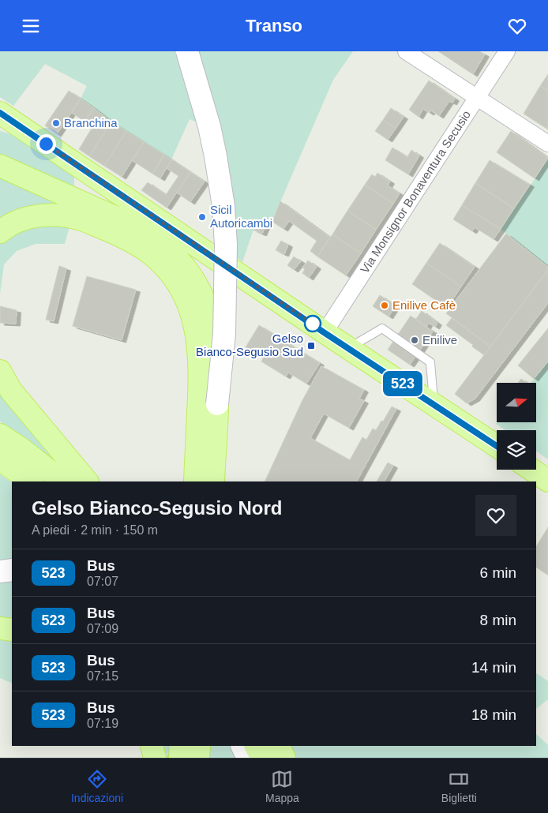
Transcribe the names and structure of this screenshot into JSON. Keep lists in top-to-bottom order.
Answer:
{
  "streets": {
    "street": ["Via Monsignor Bonaventura Secusio"]
  },
  "places": {
    "other": [
      "Branchina",
      "Sicil Autoricambi",
      "Enilive Cafè",
      "Enilive"
    ],
    "transit": ["Gelso Bianco-Segusio Sud"]
  },
  "lines": ["bus line 523"],
  "north": "right",
  "page": {
    "header": "Transo",
    "on_map": "523",
    "heading": ["Gelso Bianco-Segusio Nord", "A piedi · 2 min · 150 m"],
    "list": [
      {
        "mark": "523",
        "name": "Bus",
        "note": "07:07",
        "value": "6 min"
      },
      {
        "mark": "523",
        "name": "Bus",
        "note": "07:09",
        "value": "8 min"
      },
      {
        "mark": "523",
        "name": "Bus",
        "note": "07:15",
        "value": "14 min"
      },
      {
        "mark": "523",
        "name": "Bus",
        "note": "07:19",
        "value": "18 min"
      }
    ],
    "tabs": ["Indicazioni", "Mappa", "Biglietti"]
  }
}
